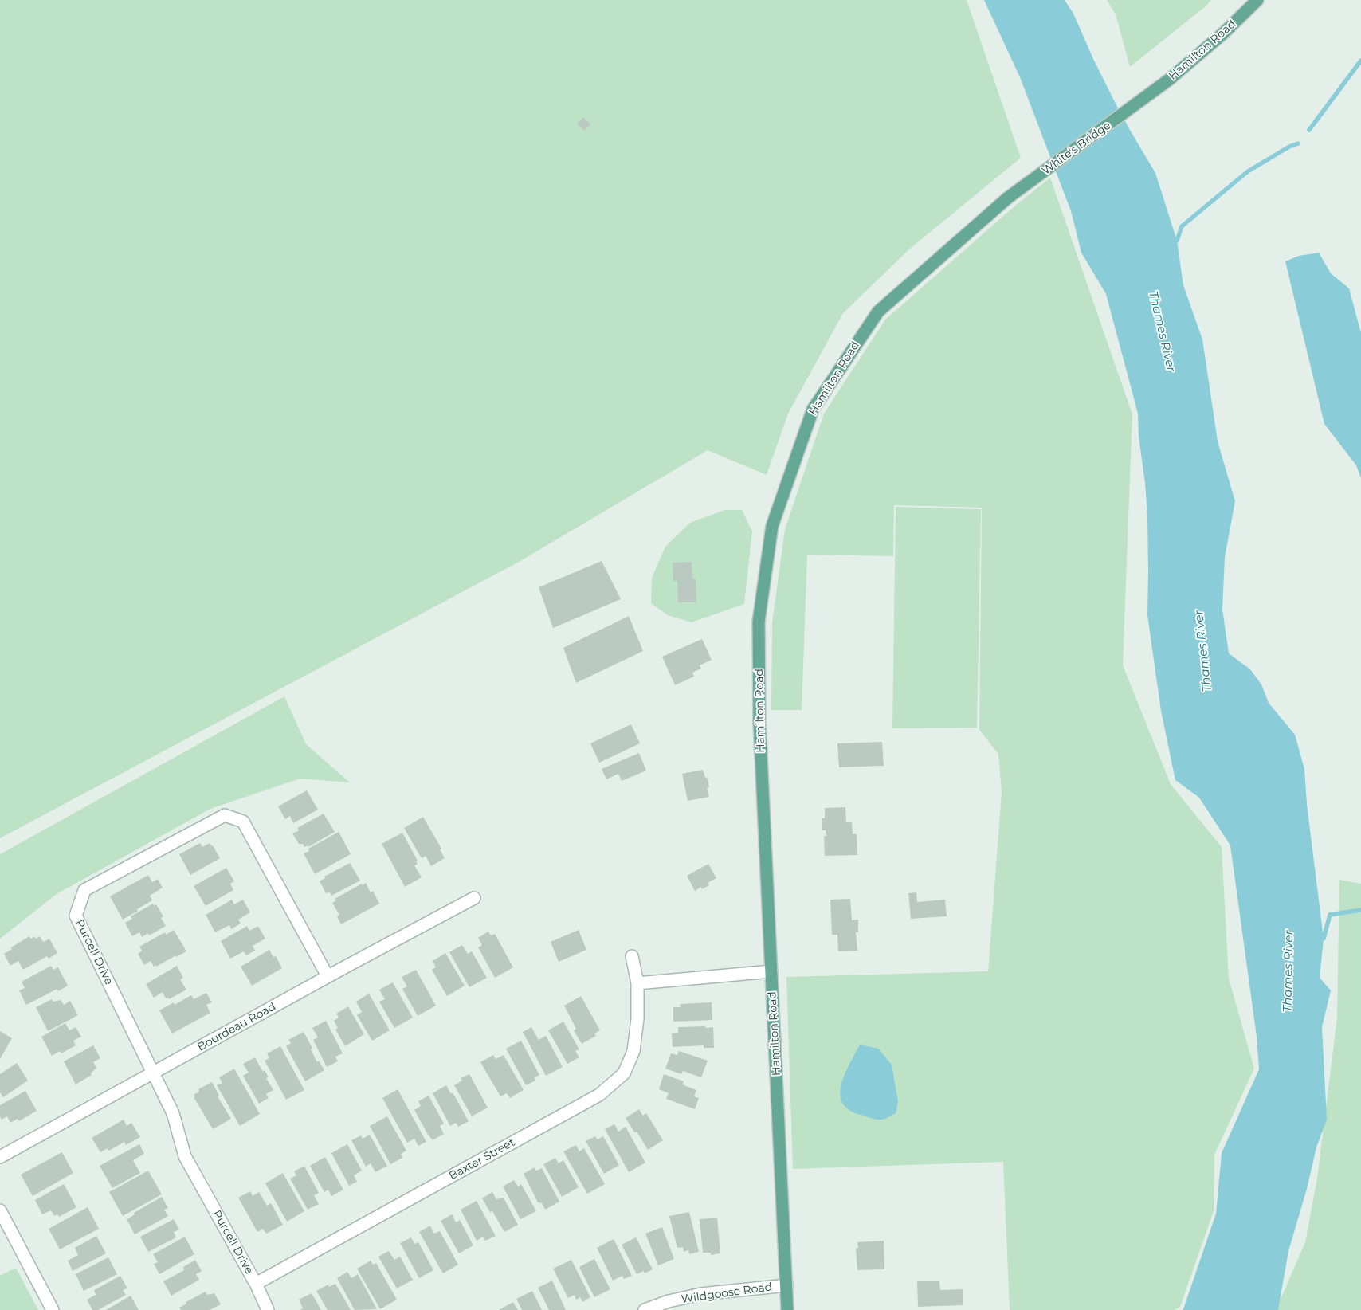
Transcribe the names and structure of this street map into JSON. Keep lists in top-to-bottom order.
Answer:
{
  "streets": {
    "main road": ["Hamilton Road", "White's Bridge"],
    "street": [
      "Purcell Drive",
      "Bourdeau Road",
      "Baxter Street",
      "Wildgoose Road"
    ]
  },
  "crossings": [
    ["Hamilton Road", "White's Bridge"],
    ["Hamilton Road", "Wildgoose Road"],
    ["Purcell Drive", "Bourdeau Road"],
    ["Purcell Drive", "Baxter Street"]
  ],
  "water": ["Thames River"]
}
